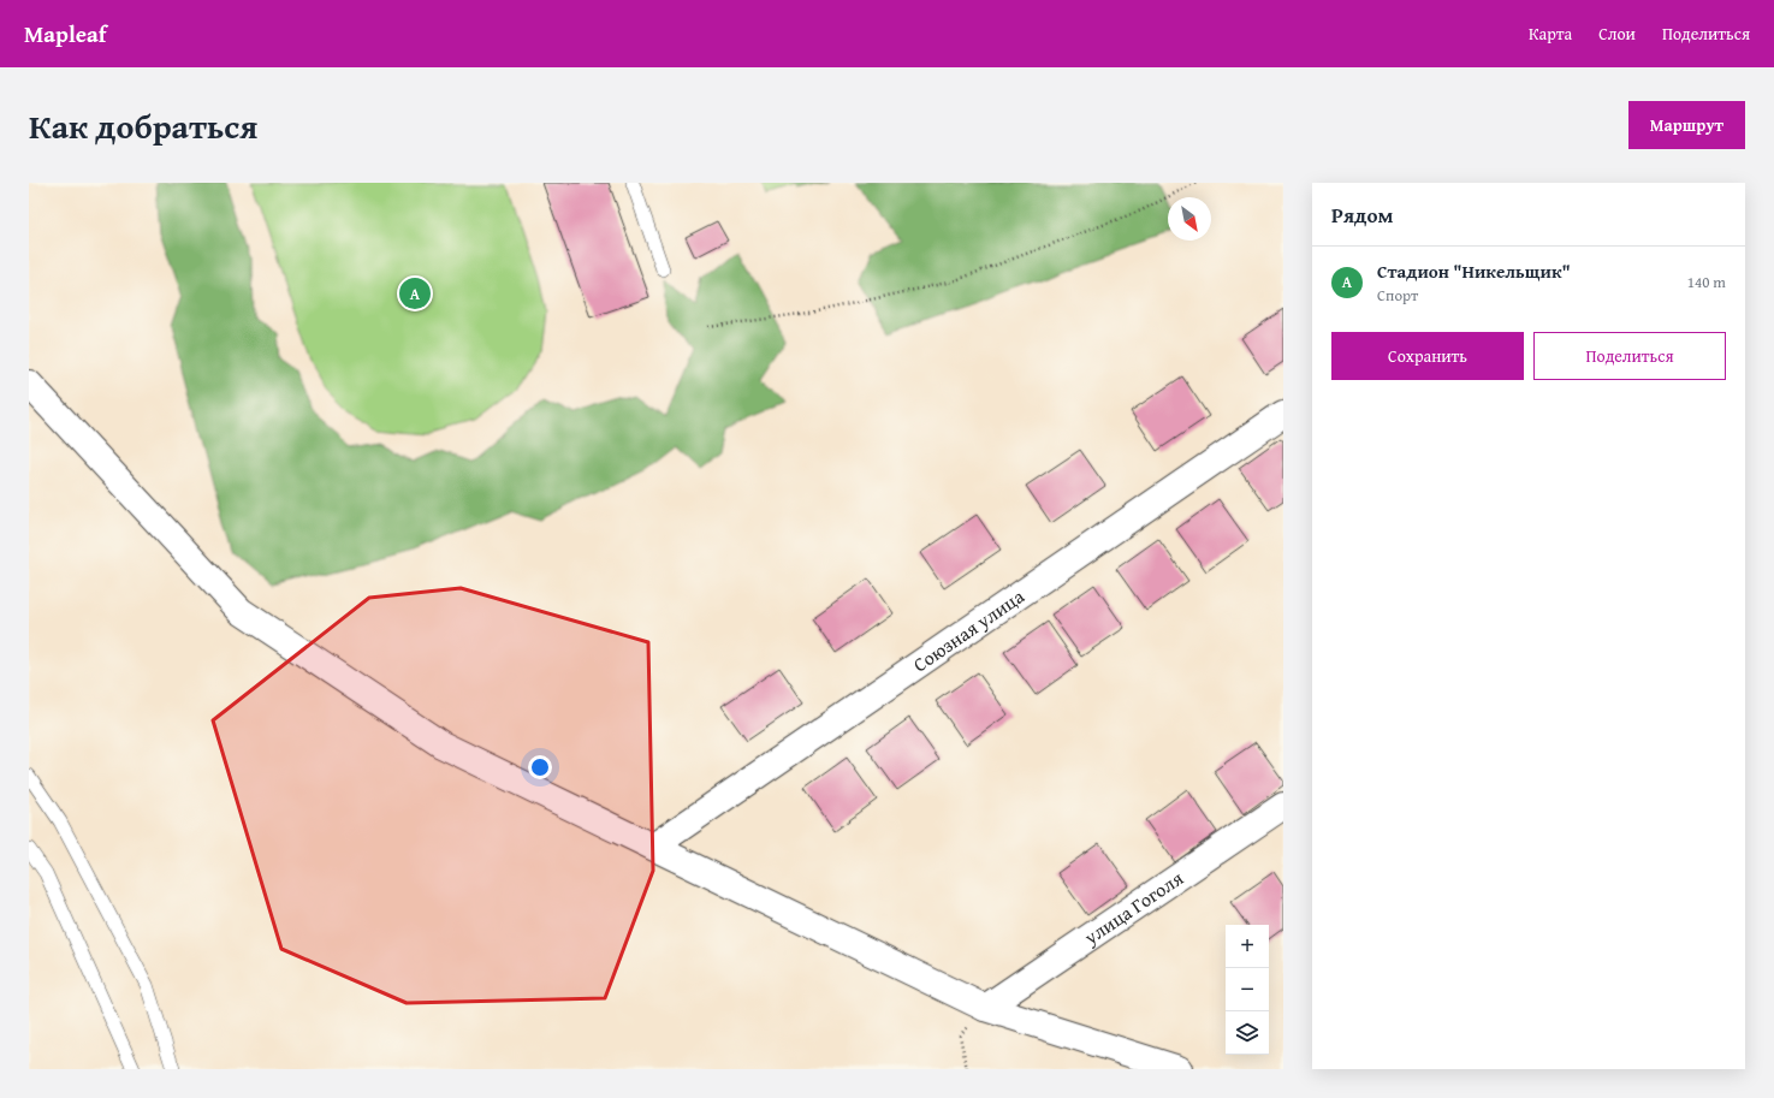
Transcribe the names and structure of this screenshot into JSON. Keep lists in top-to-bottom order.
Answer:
{
  "streets": {
    "street": ["Союзная улица", "улица Гоголя"]
  },
  "north": "bottom right",
  "page": {
    "header": "Mapleaf",
    "nav": ["Карта", "Слои", "Поделиться"],
    "title": "Как добраться",
    "buttons": [
      "Маршрут",
      ["Сохранить", "Поделиться"]
    ],
    "heading": "Рядом",
    "list": [
      {
        "mark": "A",
        "name": "Стадион \"Никельщик\"",
        "note": "Спорт",
        "value": "140 m"
      }
    ],
    "pins": "A",
    "map_buttons": ["+", "−"]
  }
}
